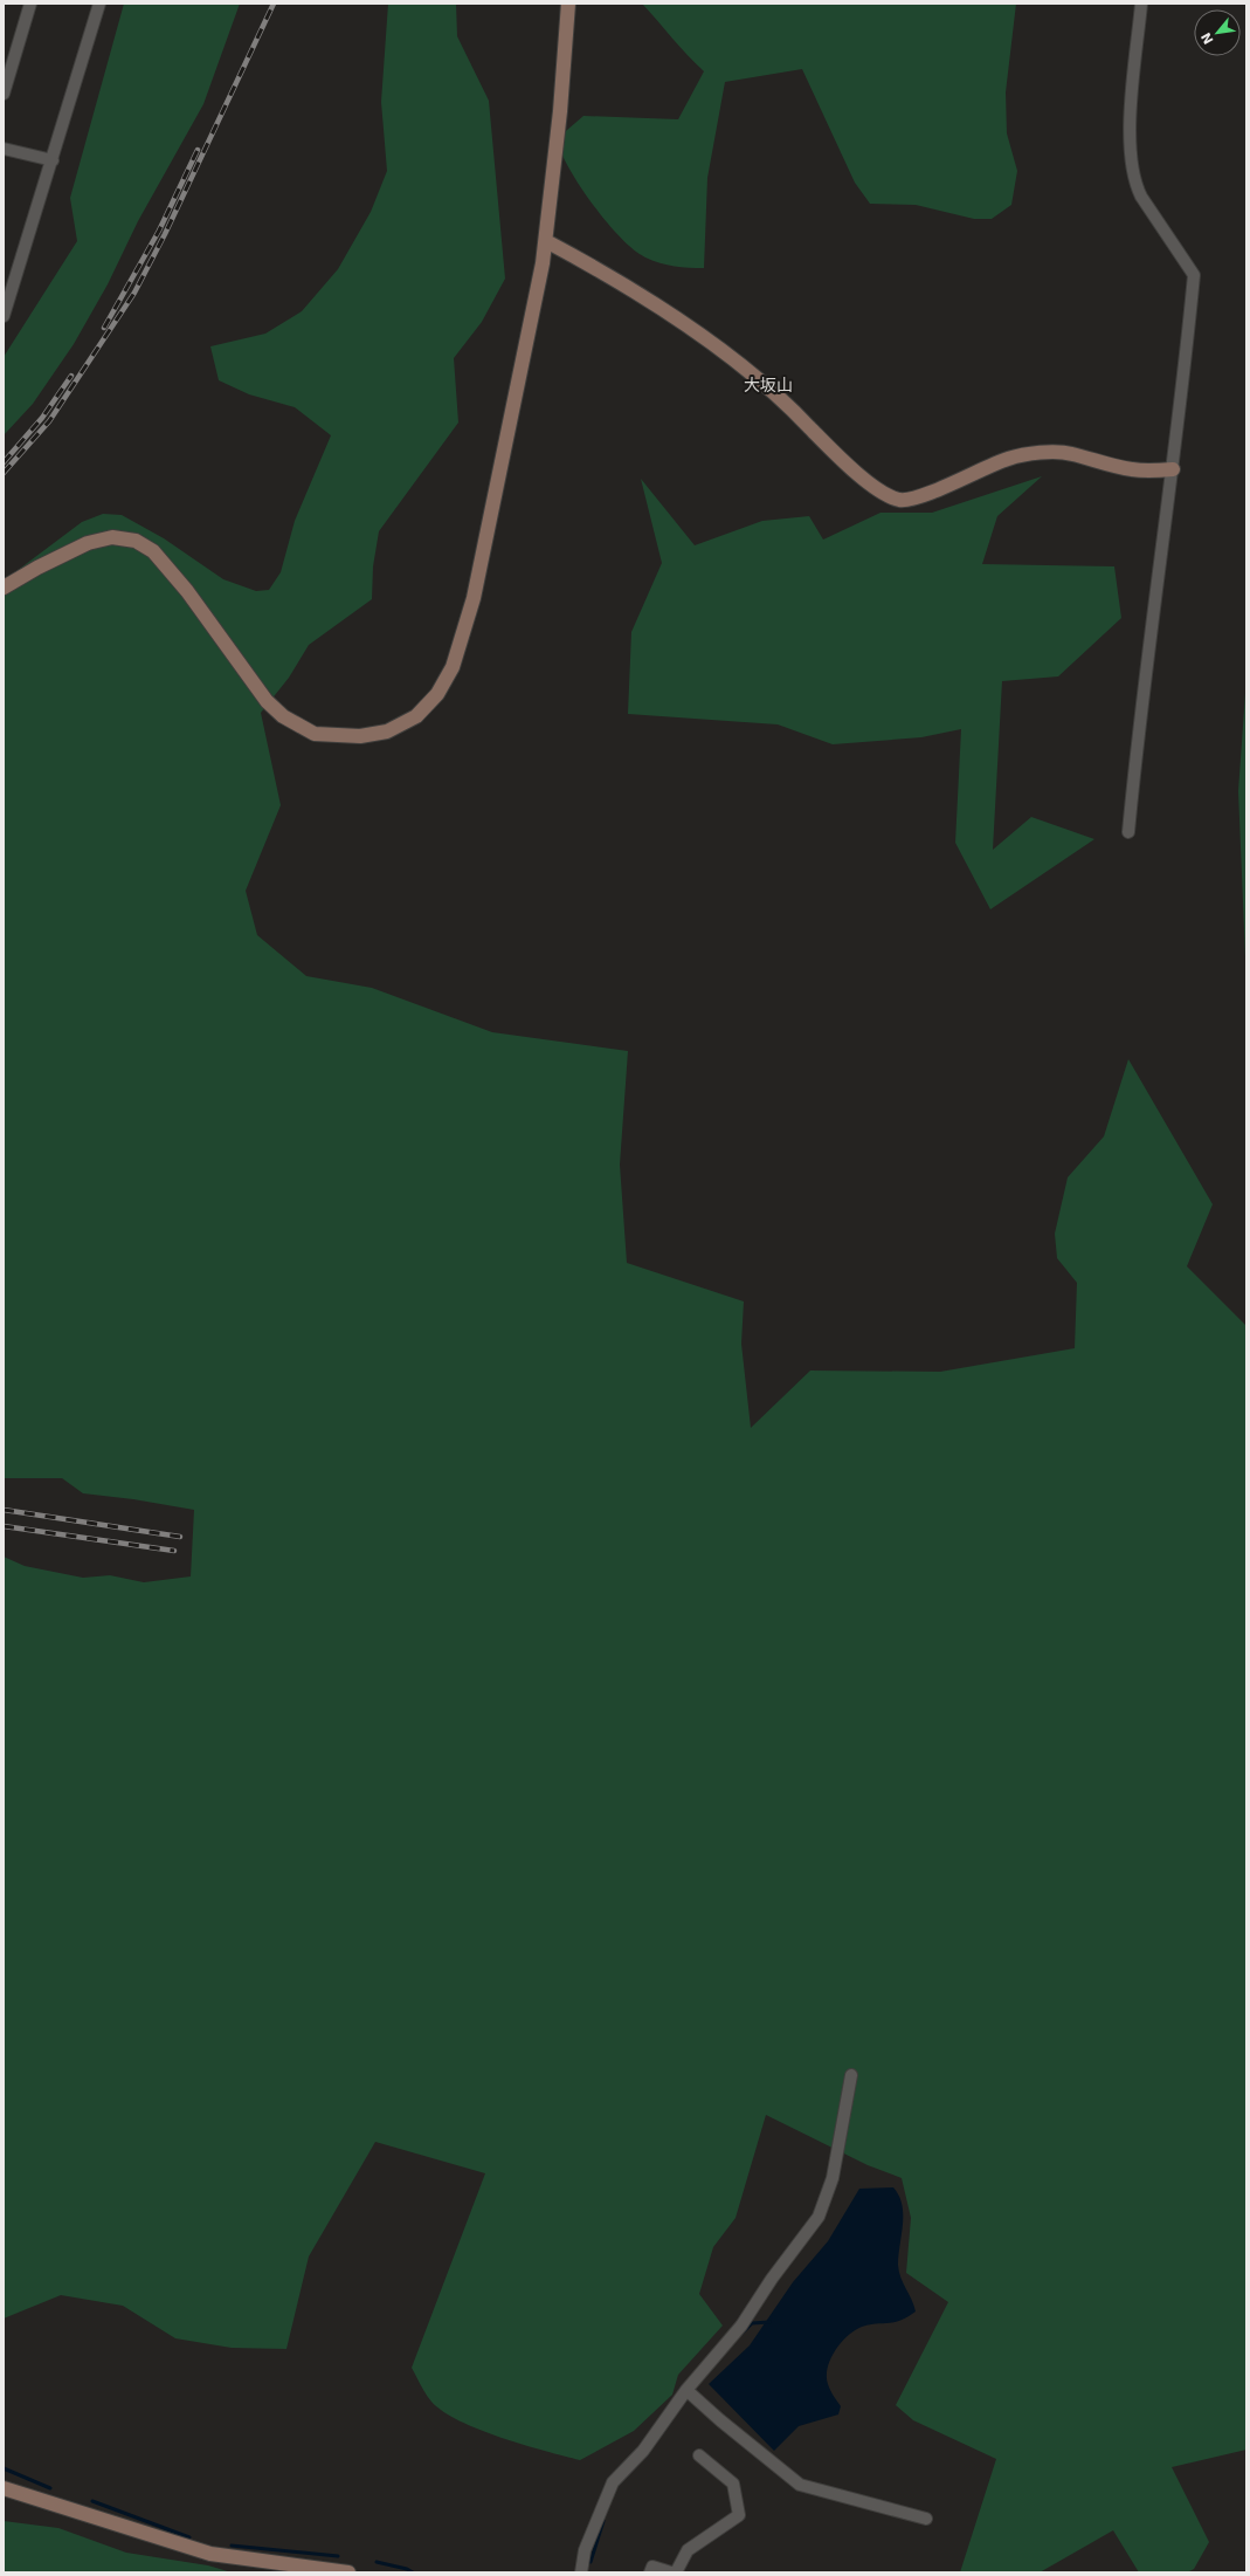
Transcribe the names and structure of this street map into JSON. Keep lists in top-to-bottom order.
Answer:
{
  "districts": ["大坂山"],
  "north": "bottom left"
}
